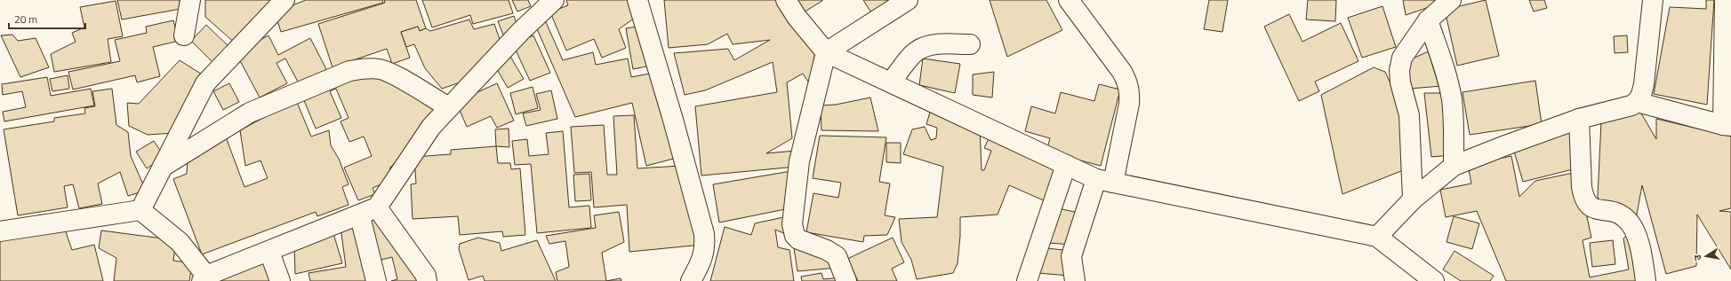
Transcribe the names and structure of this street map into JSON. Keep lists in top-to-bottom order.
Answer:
{
  "scale_bar": "20 m",
  "north": "left"
}
